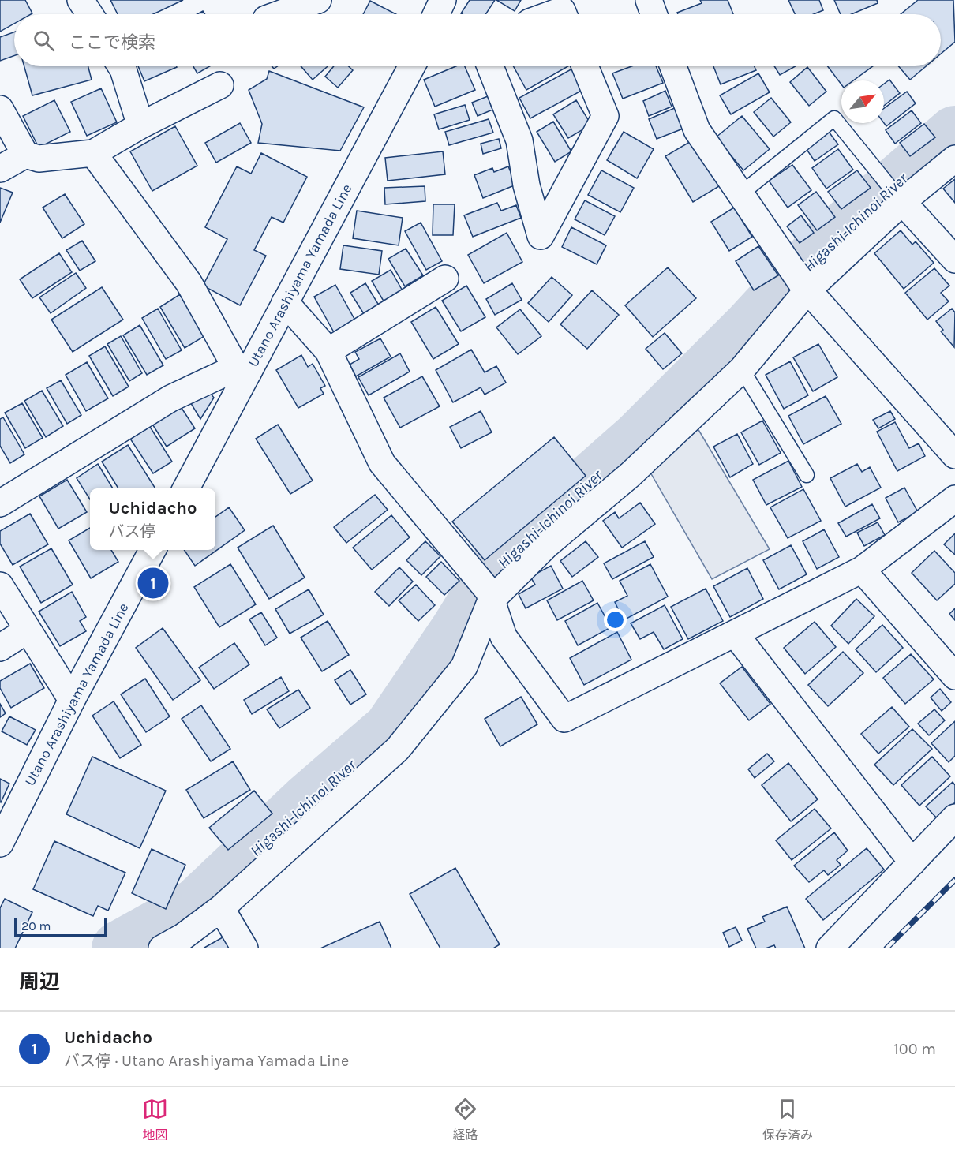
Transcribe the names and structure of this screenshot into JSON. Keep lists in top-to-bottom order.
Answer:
{
  "streets": {
    "street": ["Utano Arashiyama Yamada Line"]
  },
  "water": ["Higashi-Ichinoi River"],
  "scale_bar": "20 m",
  "north": "top right",
  "page": {
    "search": "ここで検索",
    "popup": ["Uchidacho", "バス停"],
    "pins": "1",
    "scale": "20 m",
    "heading": "周辺",
    "list": [
      {
        "mark": "1",
        "name": "Uchidacho",
        "note": "バス停 · Utano Arashiyama Yamada Line",
        "value": "100 m"
      }
    ],
    "nav": ["地図", "経路", "保存済み"]
  }
}
